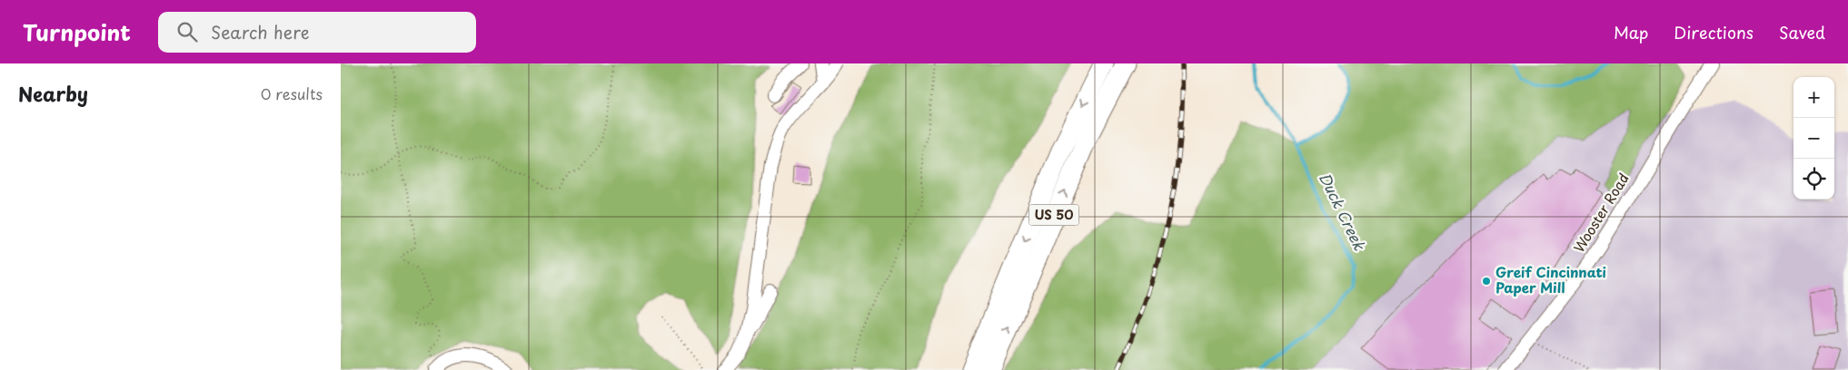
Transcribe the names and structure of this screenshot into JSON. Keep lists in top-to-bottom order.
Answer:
{
  "streets": {
    "highway": ["US 50"],
    "street": ["Wooster Road"]
  },
  "water": ["Duck Creek"],
  "places": ["Greif Cincinnati Paper Mill"],
  "page": {
    "header": "Turnpoint",
    "search": "Search here",
    "nav": ["Map", "Directions", "Saved"],
    "heading": ["Nearby", "0 results"],
    "map_buttons": ["+", "−"]
  }
}
